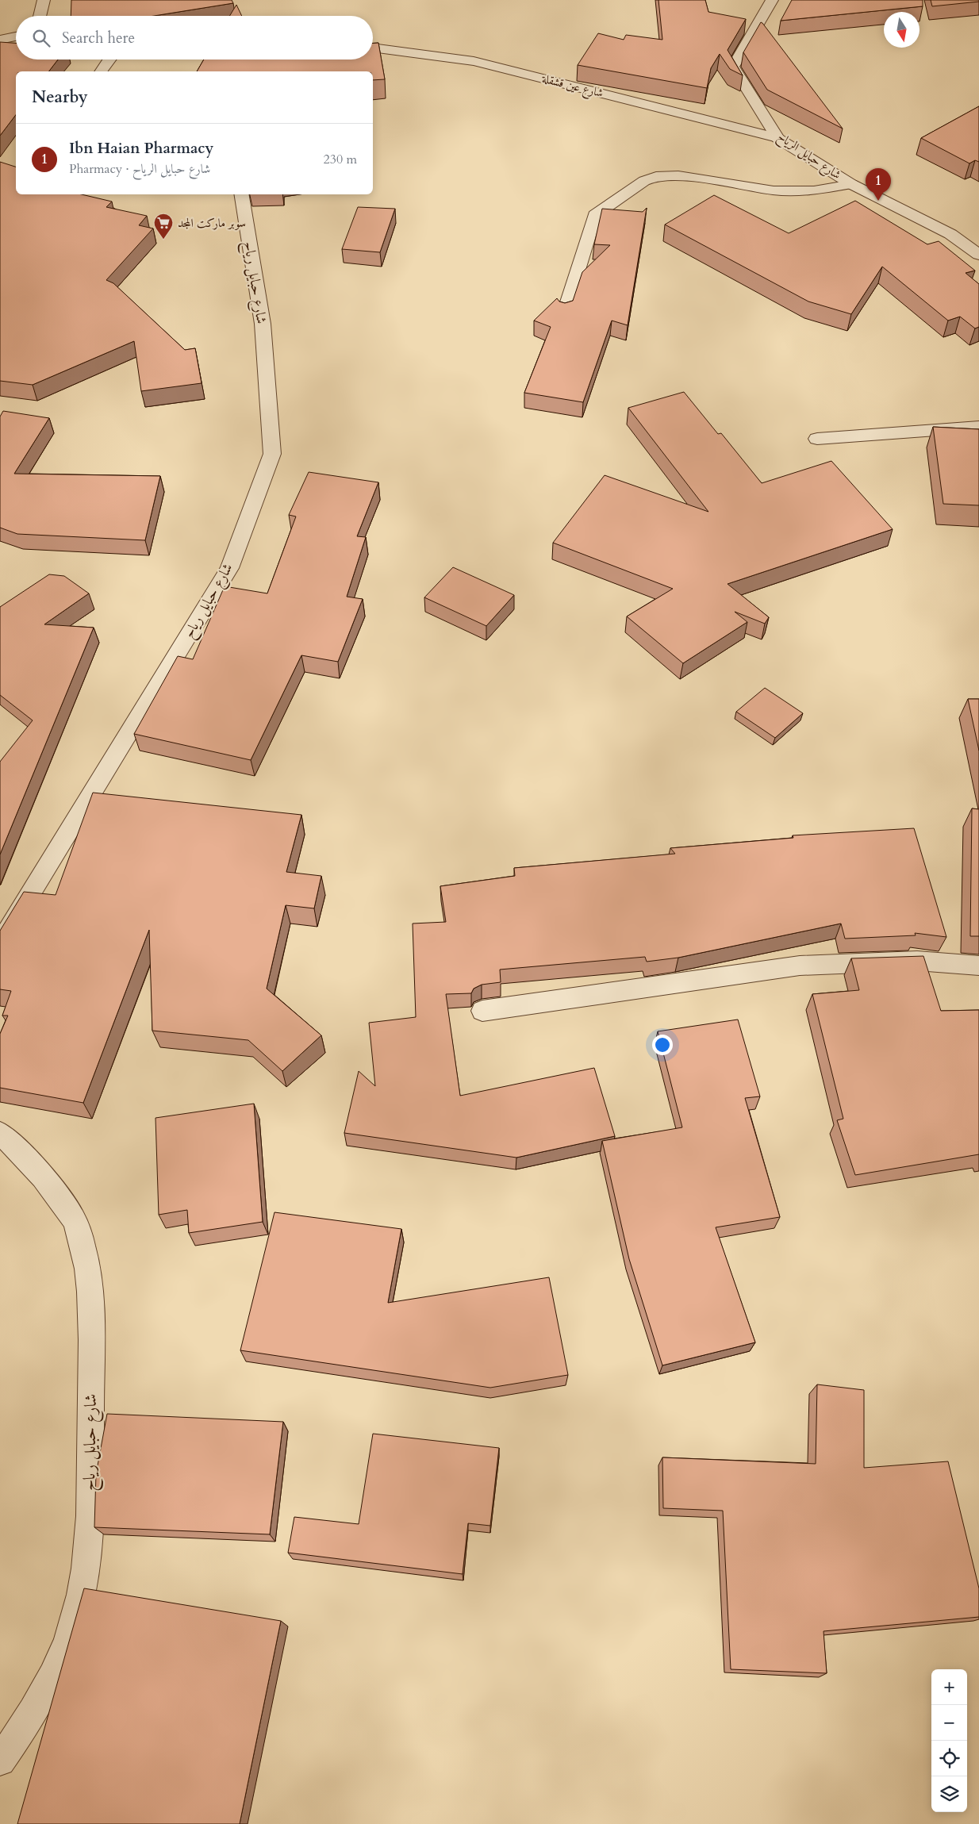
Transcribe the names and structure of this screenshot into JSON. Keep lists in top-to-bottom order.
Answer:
{
  "streets": {
    "street": ["شارع عين قشقلة", "شارع حبايل الرياح", "شارع حبايل رياح"]
  },
  "crossings": [
    ["شارع عين قشقلة", "شارع حبايل الرياح"]
  ],
  "places": {
    "supermarket": ["سوبر ماركت المجد"]
  },
  "north": "bottom",
  "page": {
    "search": "Search here",
    "heading": "Nearby",
    "list": [
      {
        "mark": "1",
        "name": "Ibn Haian Pharmacy",
        "note": "Pharmacy · شارع حبايل الرياح",
        "value": "230 m"
      }
    ],
    "pins": "1",
    "map_buttons": ["+", "−"]
  }
}
